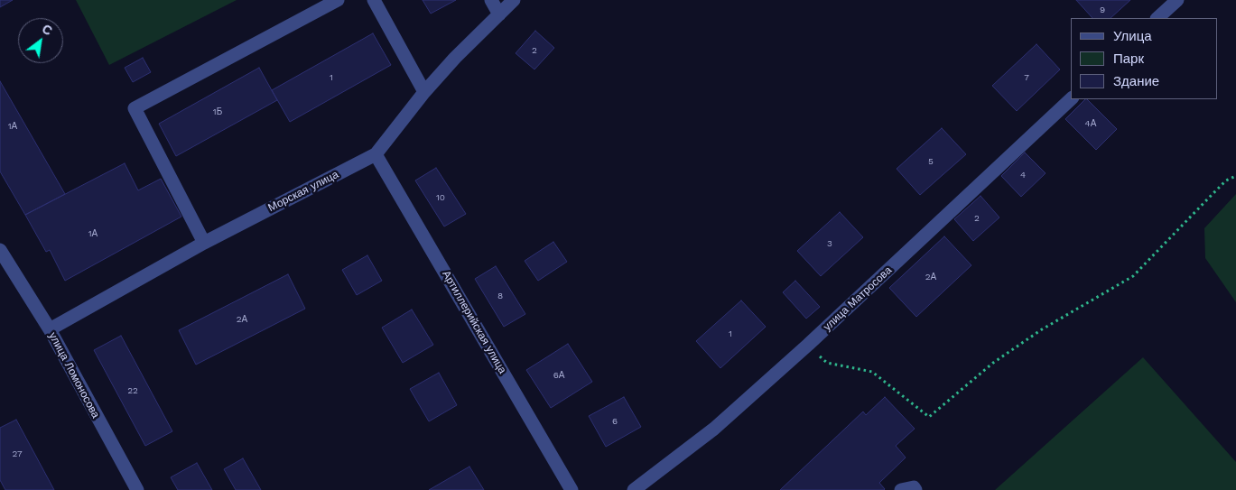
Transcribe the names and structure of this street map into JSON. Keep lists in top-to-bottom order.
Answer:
{
  "streets": {
    "street": [
      "Морская улица",
      "улица Матросова",
      "Артиллерийская улица",
      "улица Ломоносова"
    ]
  },
  "crossings": [
    ["Морская улица", "Артиллерийская улица"],
    ["Морская улица", "улица Ломоносова"]
  ],
  "house_numbers": [
    "9",
    "2",
    "1",
    "7",
    "1Б",
    "4А",
    "1А",
    "5",
    "4",
    "10",
    "2",
    "1А",
    "3",
    "2А",
    "8",
    "2А",
    "1",
    "6А",
    "22",
    "6",
    "27"
  ],
  "legend": ["Улица", "Парк", "Здание"],
  "north": "top right"
}
